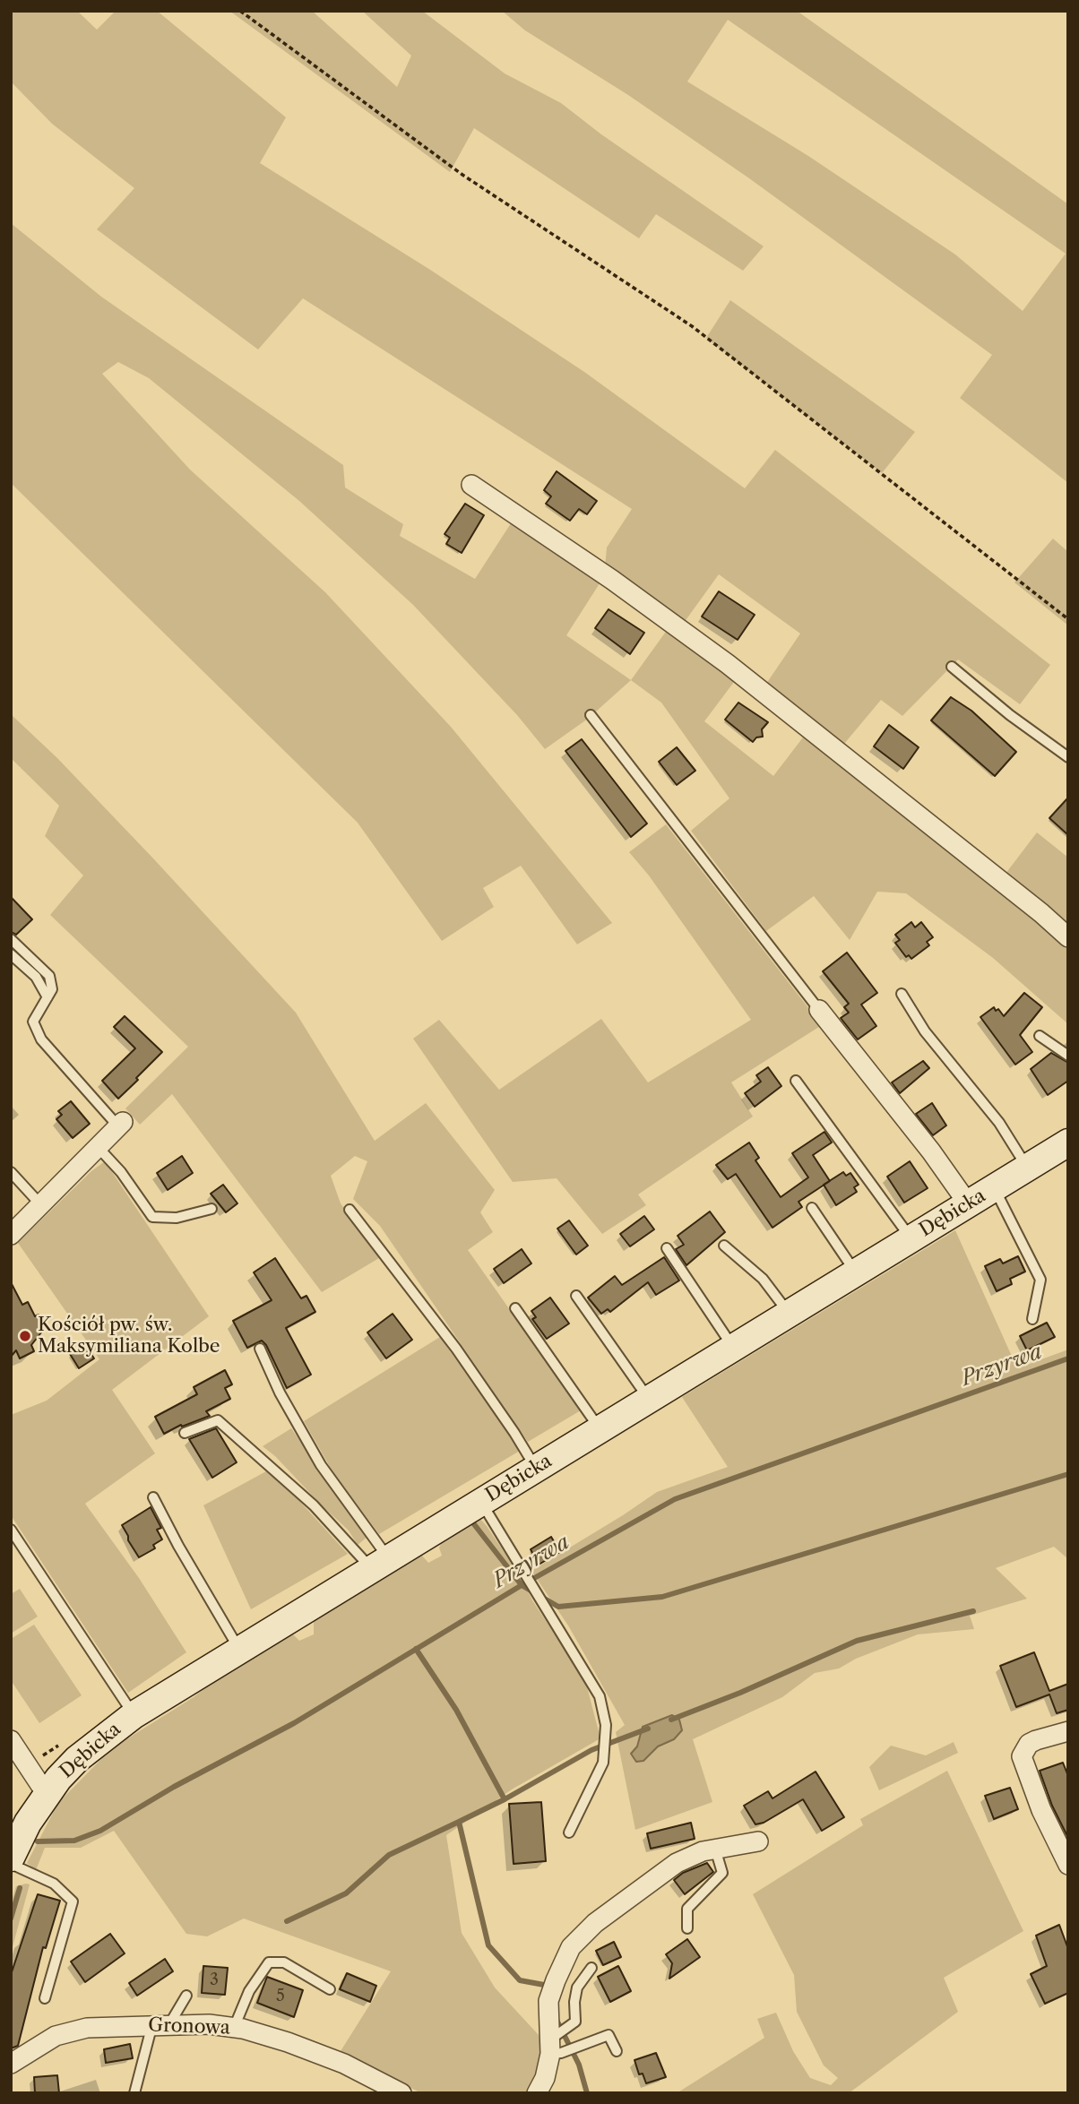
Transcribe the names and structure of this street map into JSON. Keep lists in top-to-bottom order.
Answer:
{
  "streets": {
    "street": ["Dębicka", "Gronowa"]
  },
  "water": ["Przyrwa"],
  "places": ["Kościół pw. św. Maksymiliana Kolbe"],
  "house_numbers": ["3", "5"]
}
